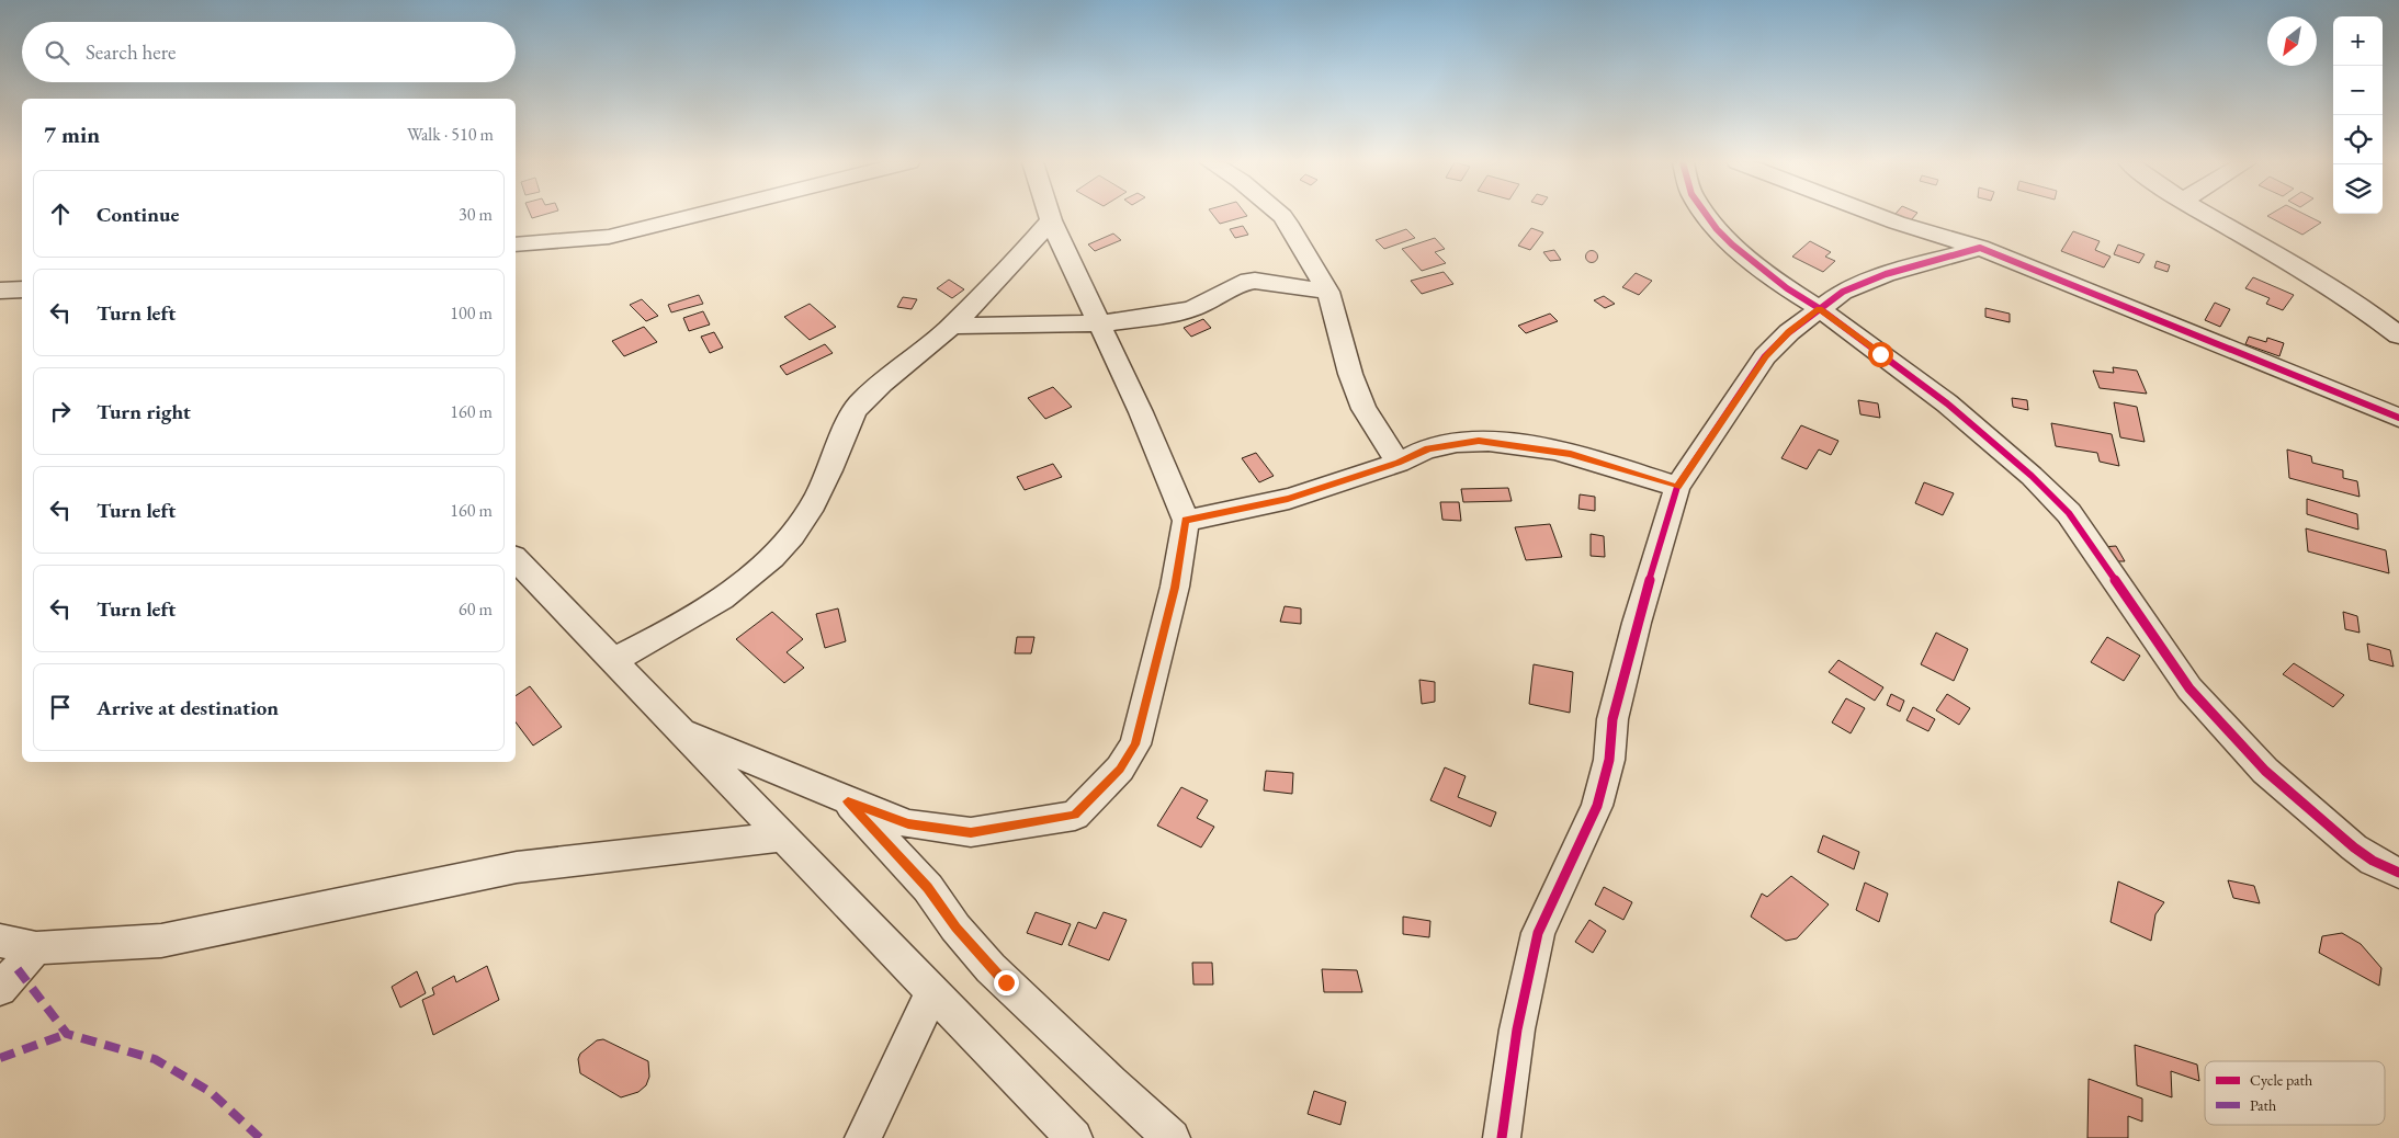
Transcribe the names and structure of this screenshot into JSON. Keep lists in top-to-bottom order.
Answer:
{
  "legend": ["Cycle path", "Path"],
  "north": "bottom left",
  "page": {
    "map_buttons": ["+", "−"],
    "search": "Search here",
    "heading": ["7 min", "Walk · 510 m"],
    "list": [
      ["Continue", "30 m"],
      ["Turn left", "100 m"],
      ["Turn right", "160 m"],
      ["Turn left", "160 m"],
      ["Turn left", "60 m"],
      "Arrive at destination"
    ]
  }
}
